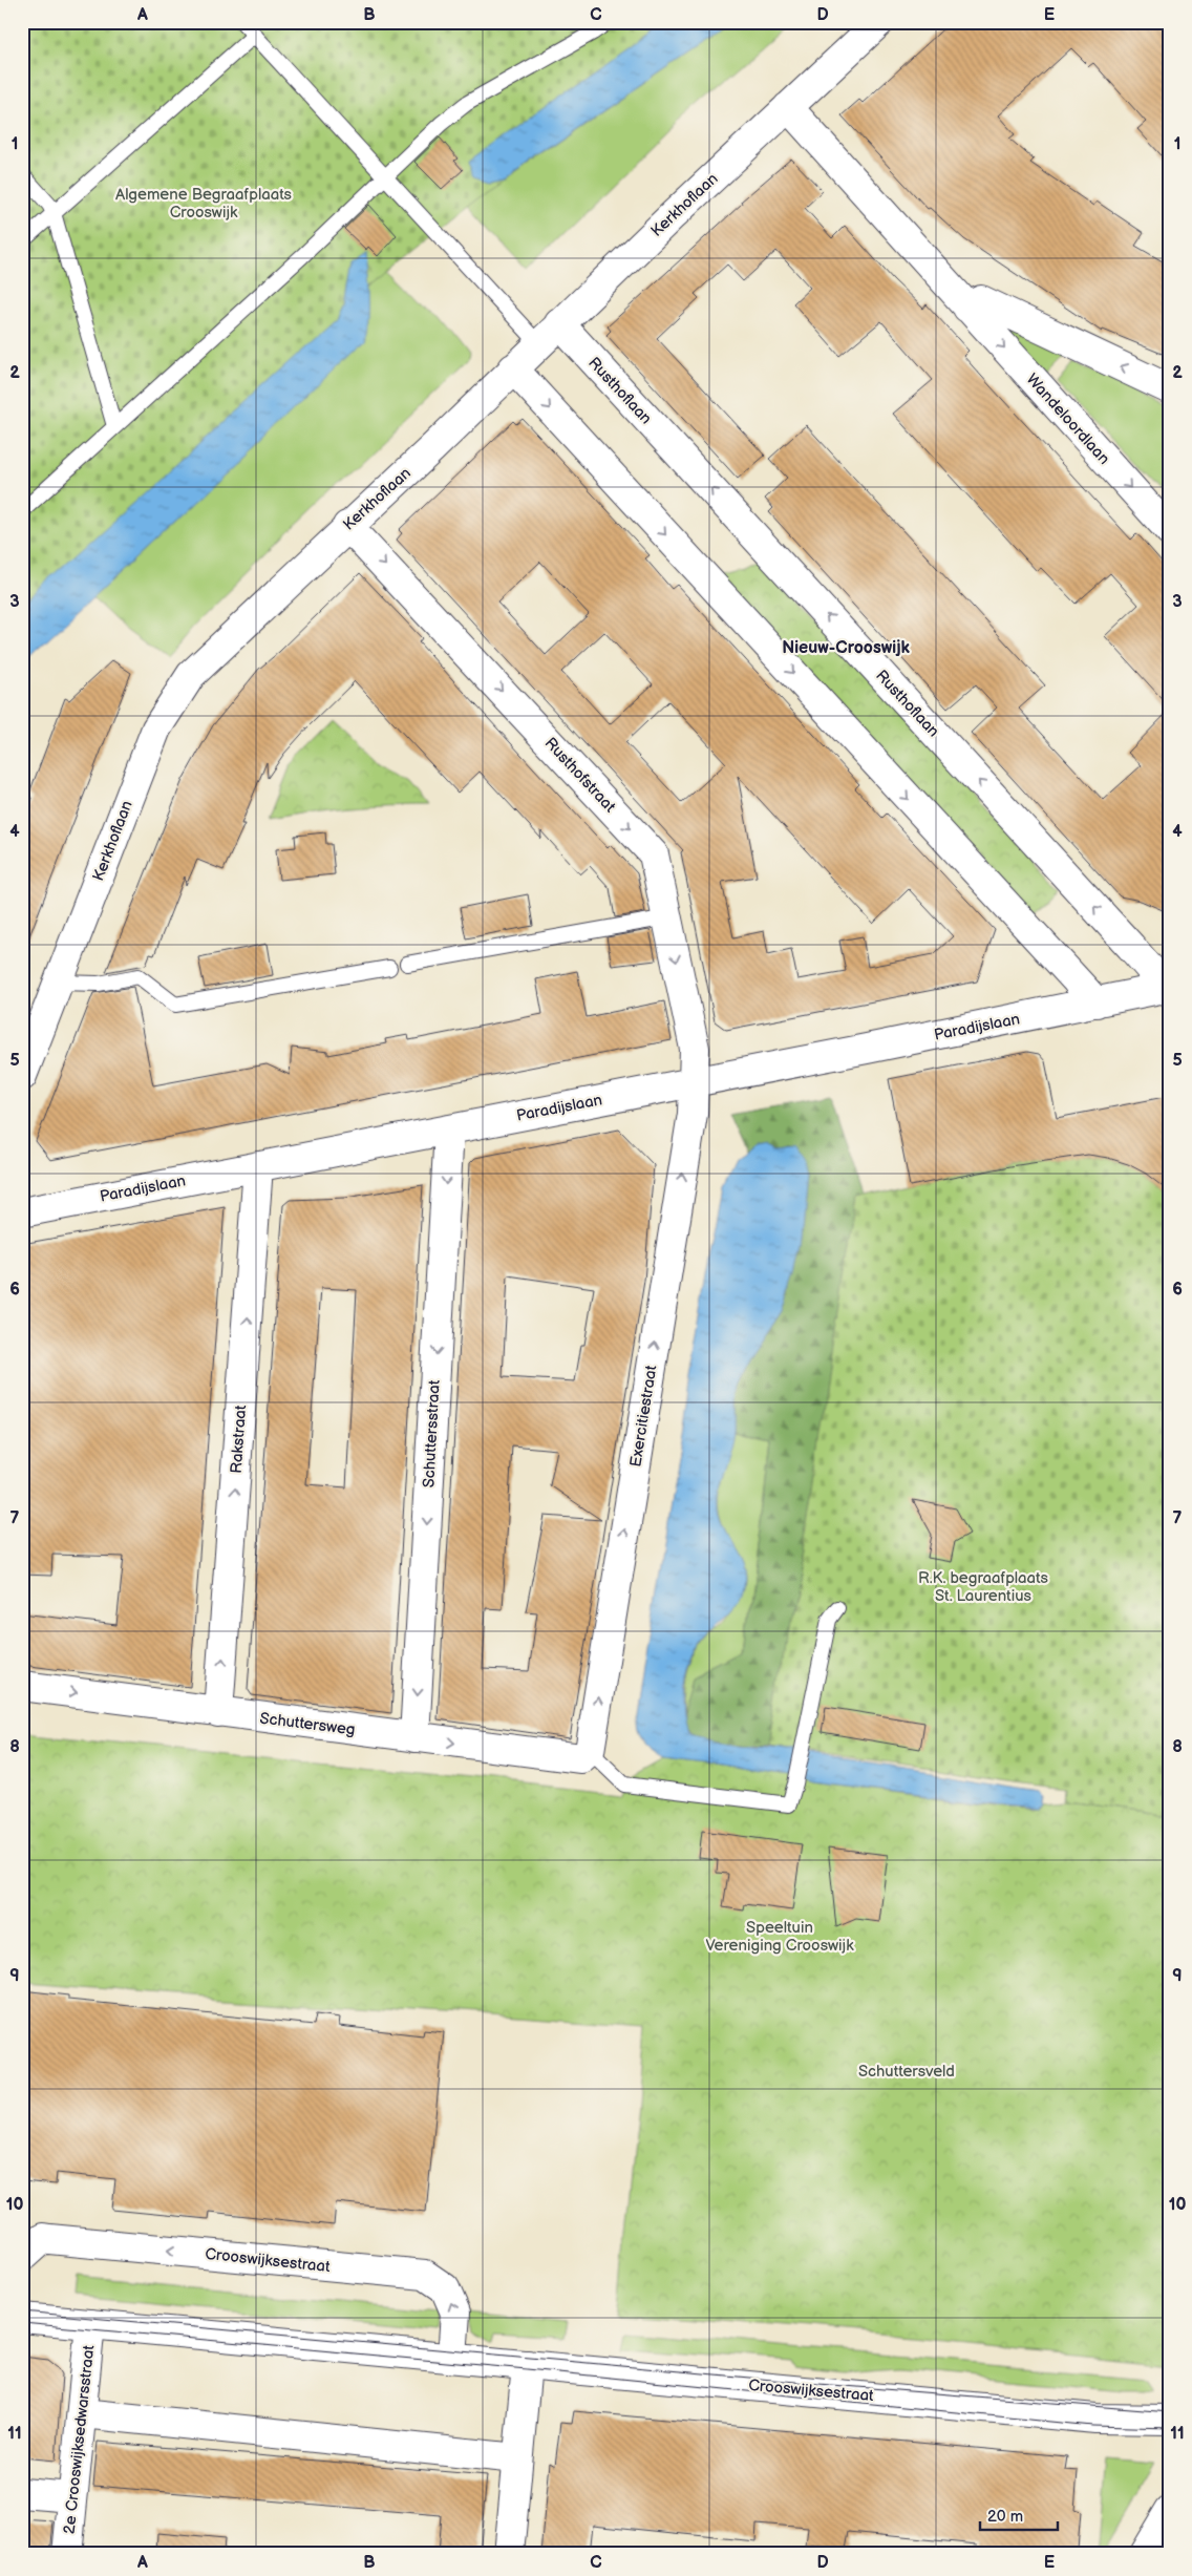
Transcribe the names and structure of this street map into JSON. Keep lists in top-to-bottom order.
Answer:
{
  "streets": {
    "street": [
      "Kerkhoflaan",
      "Rusthoflaan",
      "Wandeloordlaan",
      "Rusthofstraat",
      "Paradijslaan",
      "Exercitiestraat",
      "Schuttersstraat",
      "Rakstraat",
      "Schuttersweg",
      "Crooswijksestraat",
      "2e Crooswijksedwarsstraat"
    ]
  },
  "crossings": [
    ["Kerkhoflaan", "Rusthoflaan"],
    ["Kerkhoflaan", "Wandeloordlaan"],
    ["Kerkhoflaan", "Rusthofstraat"],
    ["Rusthoflaan", "Paradijslaan"],
    ["Rusthofstraat", "Paradijslaan"],
    ["Rusthofstraat", "Exercitiestraat"],
    ["Paradijslaan", "Exercitiestraat"],
    ["Paradijslaan", "Schuttersstraat"],
    ["Paradijslaan", "Rakstraat"],
    ["Exercitiestraat", "Schuttersweg"],
    ["Schuttersstraat", "Schuttersweg"],
    ["Rakstraat", "Schuttersweg"],
    ["Crooswijksestraat", "2e Crooswijksedwarsstraat"]
  ],
  "one_way": [
    "Wandeloordlaan",
    "Exercitiestraat",
    "Schuttersstraat",
    "Rakstraat",
    "Schuttersweg"
  ],
  "districts": ["Nieuw-Crooswijk"],
  "parks": [
    "Algemene Begraafplaats Crooswijk",
    "R.K. begraafplaats St. Laurentius",
    "Speeltuin Vereniging Crooswijk",
    "Schuttersveld"
  ],
  "scale_bar": "20 m",
  "grid": {
    "columns": [
      "A",
      "B",
      "C",
      "D",
      "E"
    ],
    "rows": [
      "1",
      "2",
      "3",
      "4",
      "5",
      "6",
      "7",
      "8",
      "9",
      "10",
      "11"
    ]
  }
}
